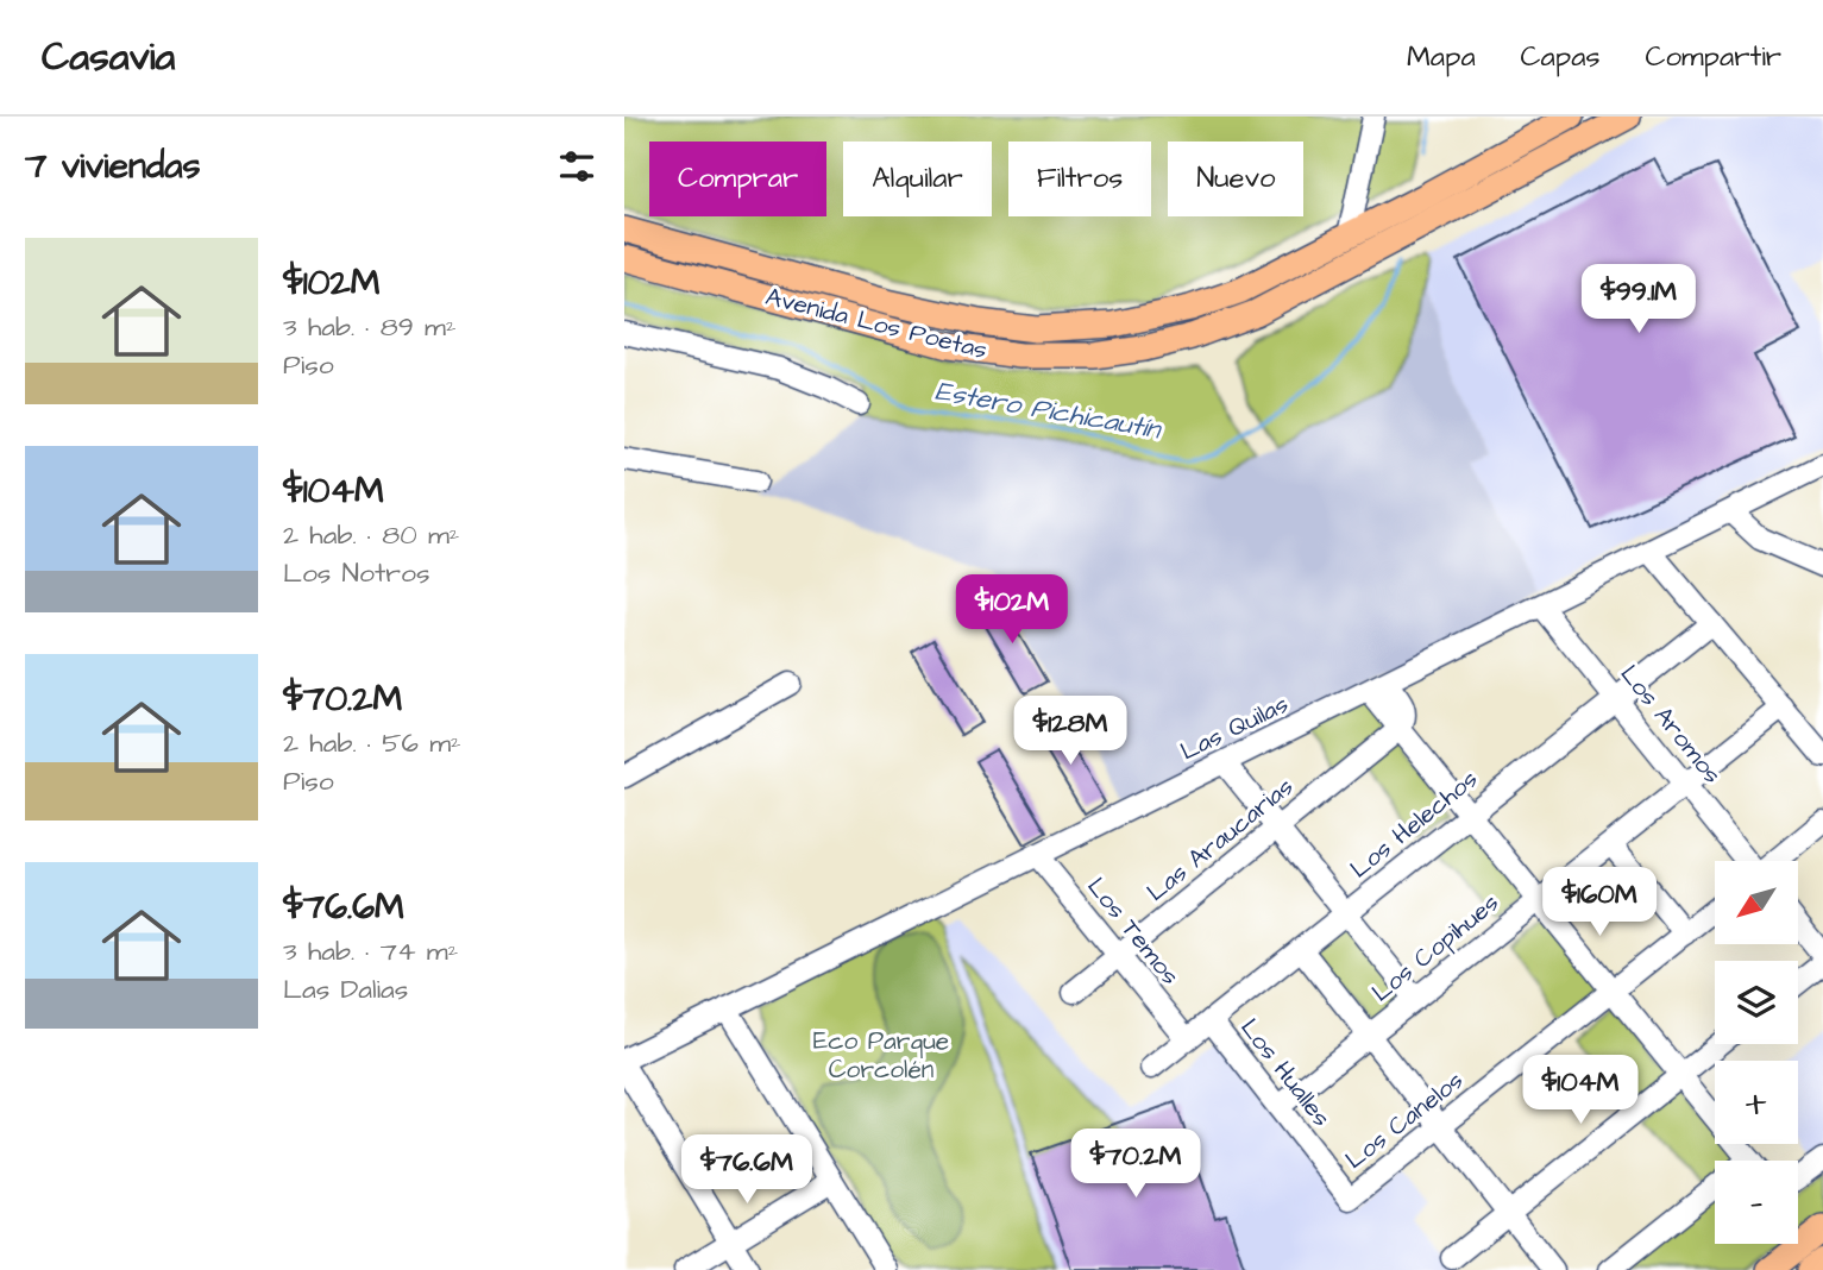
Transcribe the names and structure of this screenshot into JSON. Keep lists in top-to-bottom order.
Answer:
{
  "streets": {
    "main road": ["Avenida Los Poetas"],
    "street": [
      "Los Aromos",
      "Las Quilas",
      "Los Helechos",
      "Las Araucarias",
      "Los Temos",
      "Los Copihues",
      "Los Hualles",
      "Los Canelos"
    ]
  },
  "crossings": [
    ["Los Aromos", "Las Quilas"],
    ["Los Aromos", "Los Helechos"],
    ["Los Aromos", "Los Copihues"],
    ["Las Quilas", "Los Temos"],
    ["Los Helechos", "Los Temos"],
    ["Los Helechos", "Los Hualles"],
    ["Las Araucarias", "Los Temos"],
    ["Los Copihues", "Los Hualles"],
    ["Los Hualles", "Los Canelos"]
  ],
  "water": ["Estero Pichicautín"],
  "parks": ["Eco Parque Corcolén"],
  "north": "bottom left",
  "page": {
    "header": "Casavia",
    "nav": ["Mapa", "Capas", "Compartir"],
    "heading": "7 viviendas",
    "chip": [
      "Comprar",
      "Alquilar",
      "Filtros",
      "Nuevo"
    ],
    "list": [
      {
        "name": "$102M",
        "note": "3 hab. · 89 m² · Piso"
      },
      {
        "name": "$104M",
        "note": "2 hab. · 80 m² · Los Notros"
      },
      {
        "name": "$70.2M",
        "note": "2 hab. · 56 m² · Piso"
      },
      {
        "name": "$76.6M",
        "note": "3 hab. · 74 m² · Las Dalias"
      }
    ],
    "price": [
      "$99.1M",
      "$102M",
      "$128M",
      "$160M",
      "$104M",
      "$70.2M",
      "$76.6M"
    ],
    "map_buttons": ["+", "−"]
  }
}
